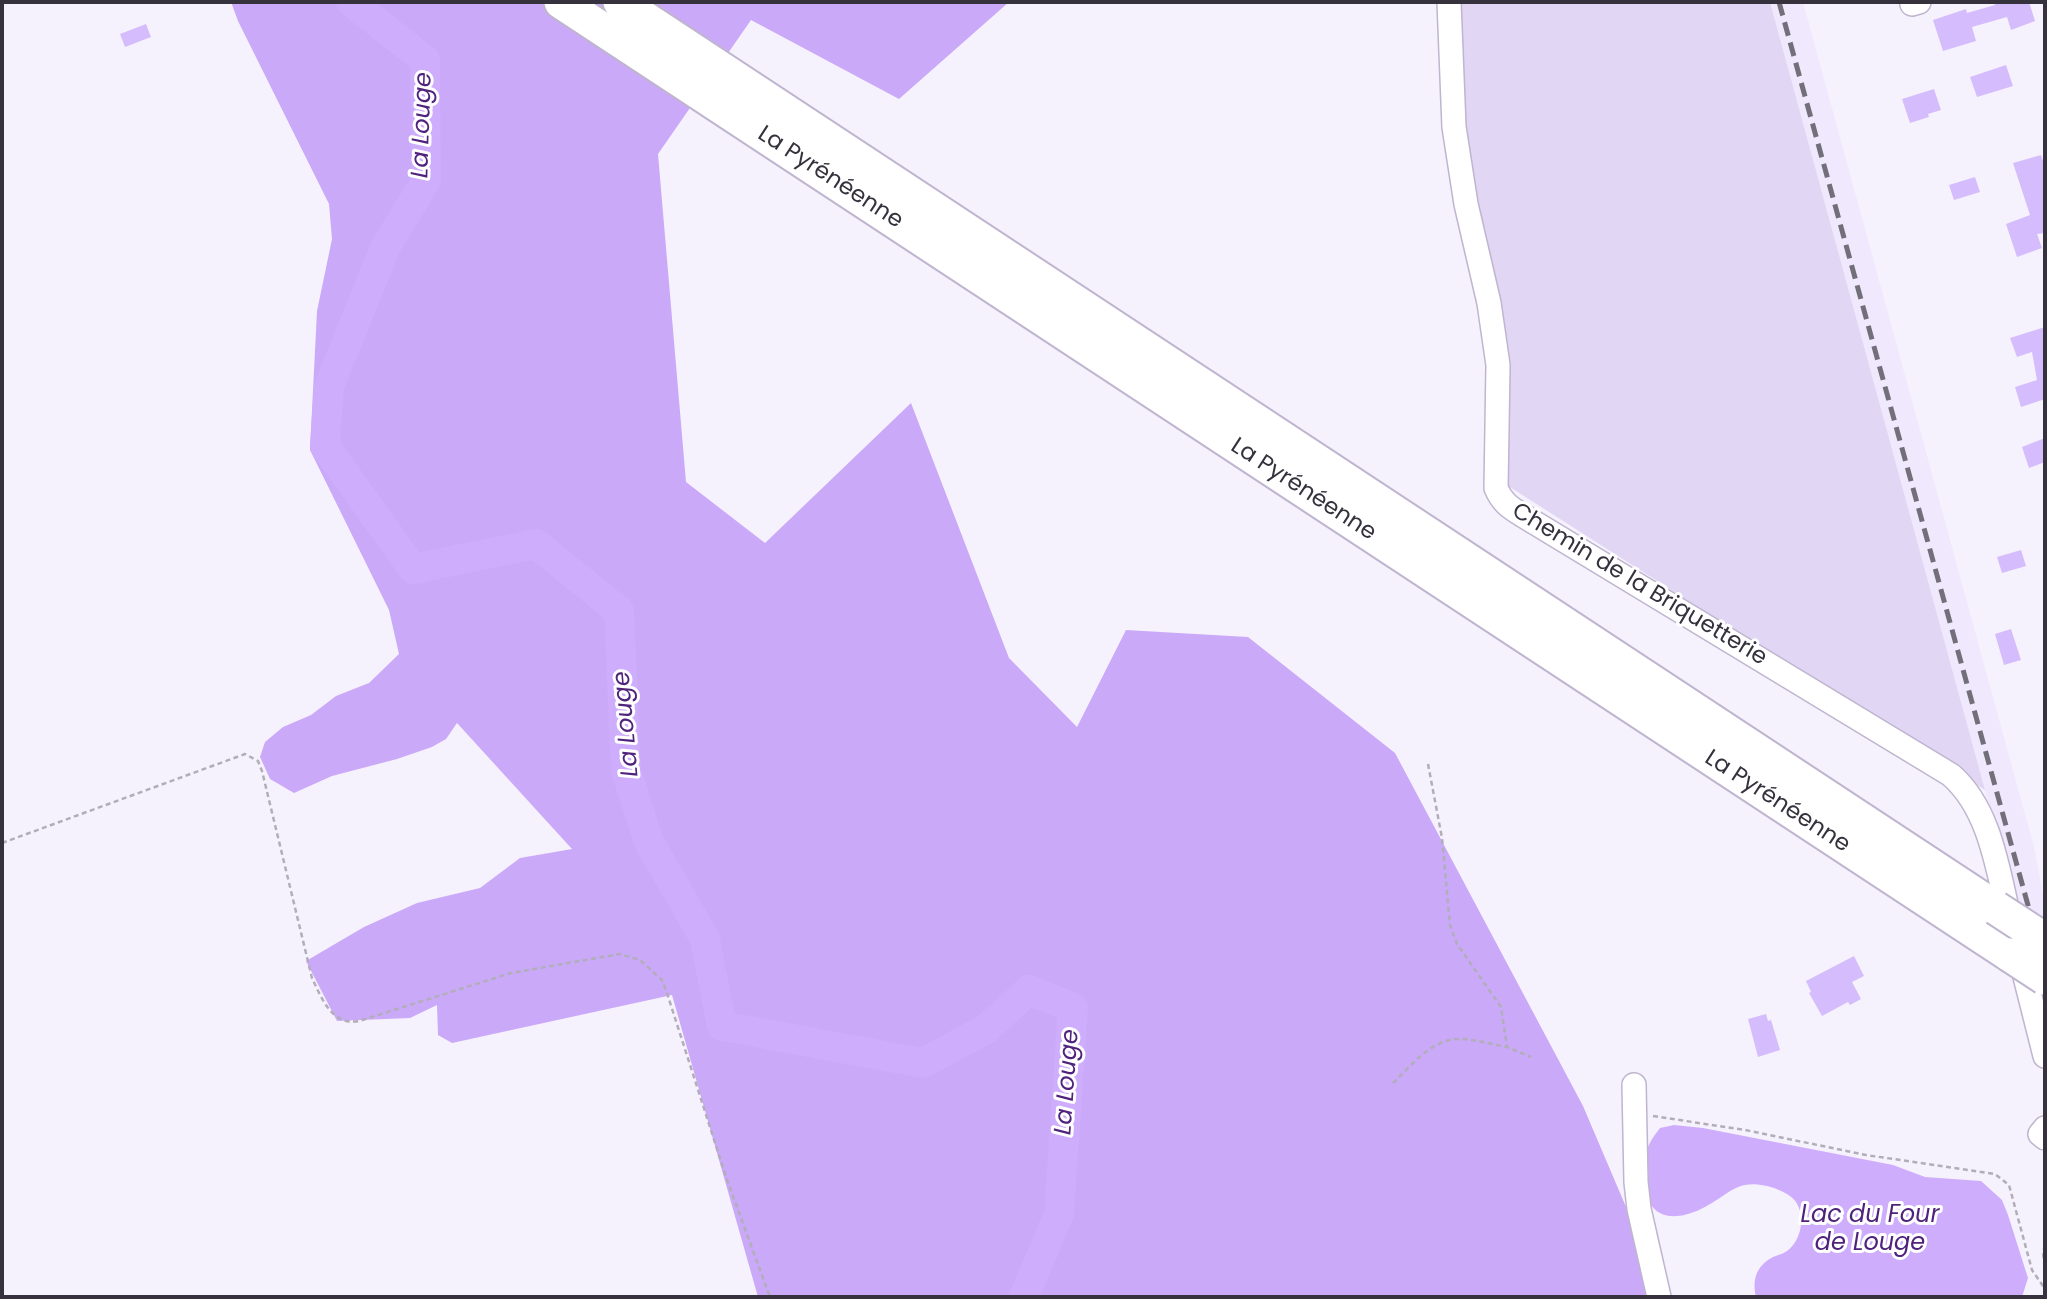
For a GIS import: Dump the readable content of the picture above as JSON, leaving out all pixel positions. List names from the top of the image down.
{
  "streets": {
    "highway": ["La Pyrénéenne"],
    "street": ["Chemin de la Briquetterie"]
  },
  "water": ["La Louge", "Lac du Four de Louge"]
}
